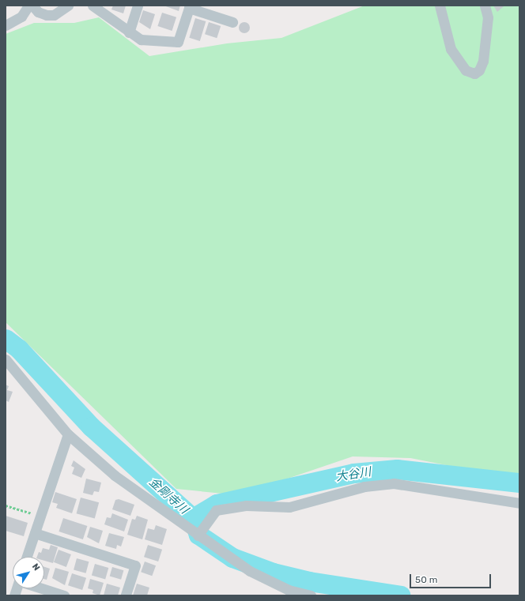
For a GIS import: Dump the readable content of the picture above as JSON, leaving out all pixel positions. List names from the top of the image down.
{
  "water": ["大谷川", "金剛寺川"],
  "scale_bar": "50 m",
  "north": "top right"
}
